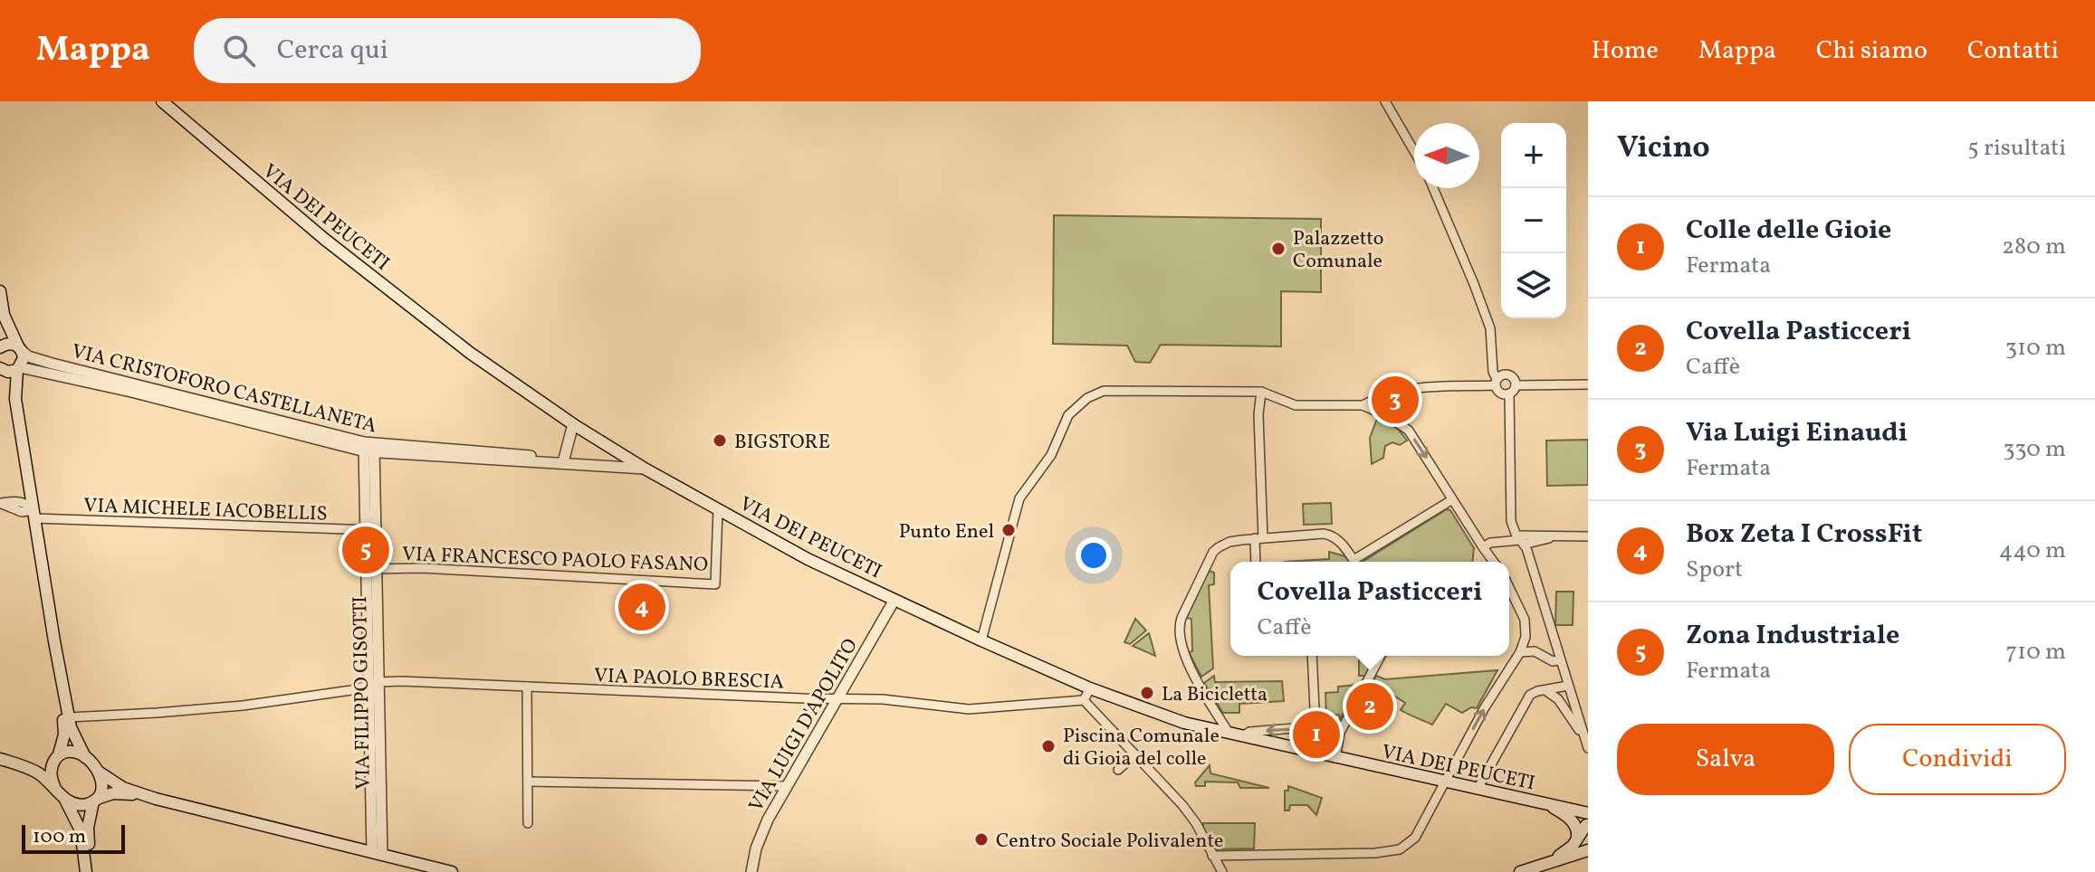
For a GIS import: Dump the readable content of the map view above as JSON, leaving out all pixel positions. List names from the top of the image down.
{
  "streets": {
    "main road": ["VIA DEI PEUCETI"],
    "street": [
      "VIA CRISTOFORO CASTELLANETA",
      "VIA MICHELE IACOBELLIS",
      "VIA FRANCESCO PAOLO FASANO",
      "VIA PAOLO BRESCIA",
      "VIA FILIPPO GISOTTI",
      "VIA LUIGI D'APOLITO"
    ]
  },
  "crossings": [
    ["VIA DEI PEUCETI", "VIA CRISTOFORO CASTELLANETA"],
    ["VIA DEI PEUCETI", "VIA FRANCESCO PAOLO FASANO"],
    ["VIA DEI PEUCETI", "VIA LUIGI D'APOLITO"],
    ["VIA CRISTOFORO CASTELLANETA", "VIA FILIPPO GISOTTI"],
    ["VIA MICHELE IACOBELLIS", "VIA FILIPPO GISOTTI"],
    ["VIA FRANCESCO PAOLO FASANO", "VIA FILIPPO GISOTTI"],
    ["VIA PAOLO BRESCIA", "VIA FILIPPO GISOTTI"],
    ["VIA PAOLO BRESCIA", "VIA LUIGI D'APOLITO"]
  ],
  "places": [
    "Palazzetto Comunale",
    "BIGSTORE",
    "Punto Enel",
    "La Bicicletta",
    "Piscina Comunale di Gioia del colle",
    "Centro Sociale Polivalente"
  ],
  "scale_bar": "100 m",
  "north": "left",
  "page": {
    "header": "Mappa",
    "search": "Cerca qui",
    "nav": [
      "Home",
      "Mappa",
      "Chi siamo",
      "Contatti"
    ],
    "heading": ["Vicino", "5 risultati"],
    "map_buttons": ["+", "−"],
    "list": [
      {
        "mark": "1",
        "name": "Colle delle Gioie",
        "note": "Fermata",
        "value": "280 m"
      },
      {
        "mark": "2",
        "name": "Covella Pasticceri",
        "note": "Caffè",
        "value": "310 m"
      },
      {
        "mark": "3",
        "name": "Via Luigi Einaudi",
        "note": "Fermata",
        "value": "330 m"
      },
      {
        "mark": "4",
        "name": "Box Zeta I CrossFit",
        "note": "Sport",
        "value": "440 m"
      },
      {
        "mark": "5",
        "name": "Zona Industriale",
        "note": "Fermata",
        "value": "710 m"
      }
    ],
    "pins": [
      "3",
      "5",
      "4",
      "2",
      "1"
    ],
    "popup": ["Covella Pasticceri", "Caffè"],
    "buttons": ["Salva", "Condividi"],
    "scale": "100 m"
  }
}
